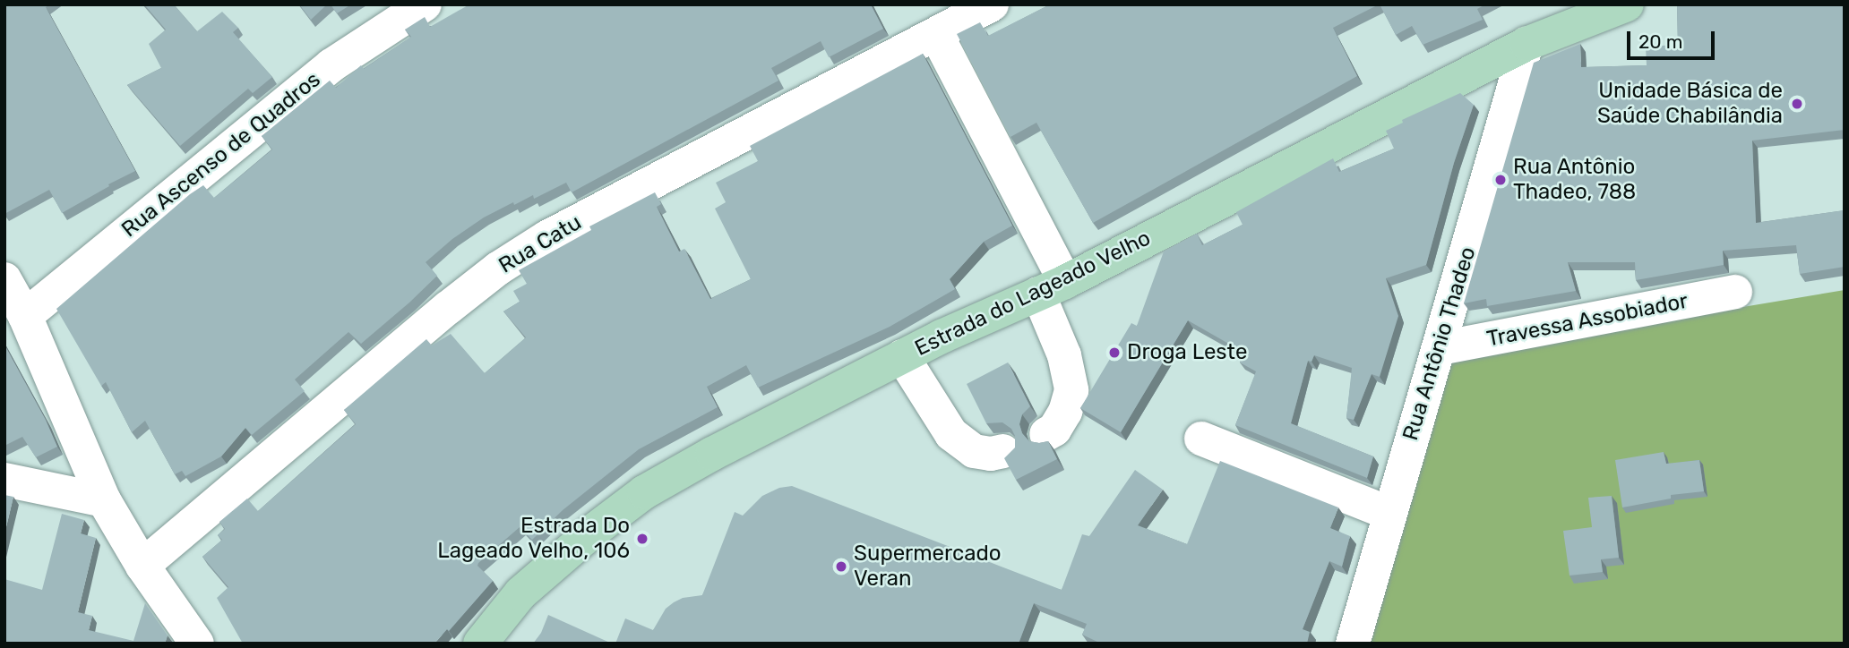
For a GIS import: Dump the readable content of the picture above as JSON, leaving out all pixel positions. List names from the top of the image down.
{
  "streets": {
    "main road": ["Estrada do Lageado Velho"],
    "street": [
      "Rua Ascenso de Quadros",
      "Rua Catu",
      "Travessa Assobiador",
      "Rua Antônio Thadeo"
    ]
  },
  "crossings": [
    ["Estrada do Lageado Velho", "Rua Antônio Thadeo"],
    ["Travessa Assobiador", "Rua Antônio Thadeo"]
  ],
  "places": [
    "Unidade Básica de Saúde Chabilândia",
    "Rua Antônio Thadeo, 788",
    "Droga Leste",
    "Estrada Do Lageado Velho, 106",
    "Supermercado Veran"
  ],
  "scale_bar": "20 m"
}
